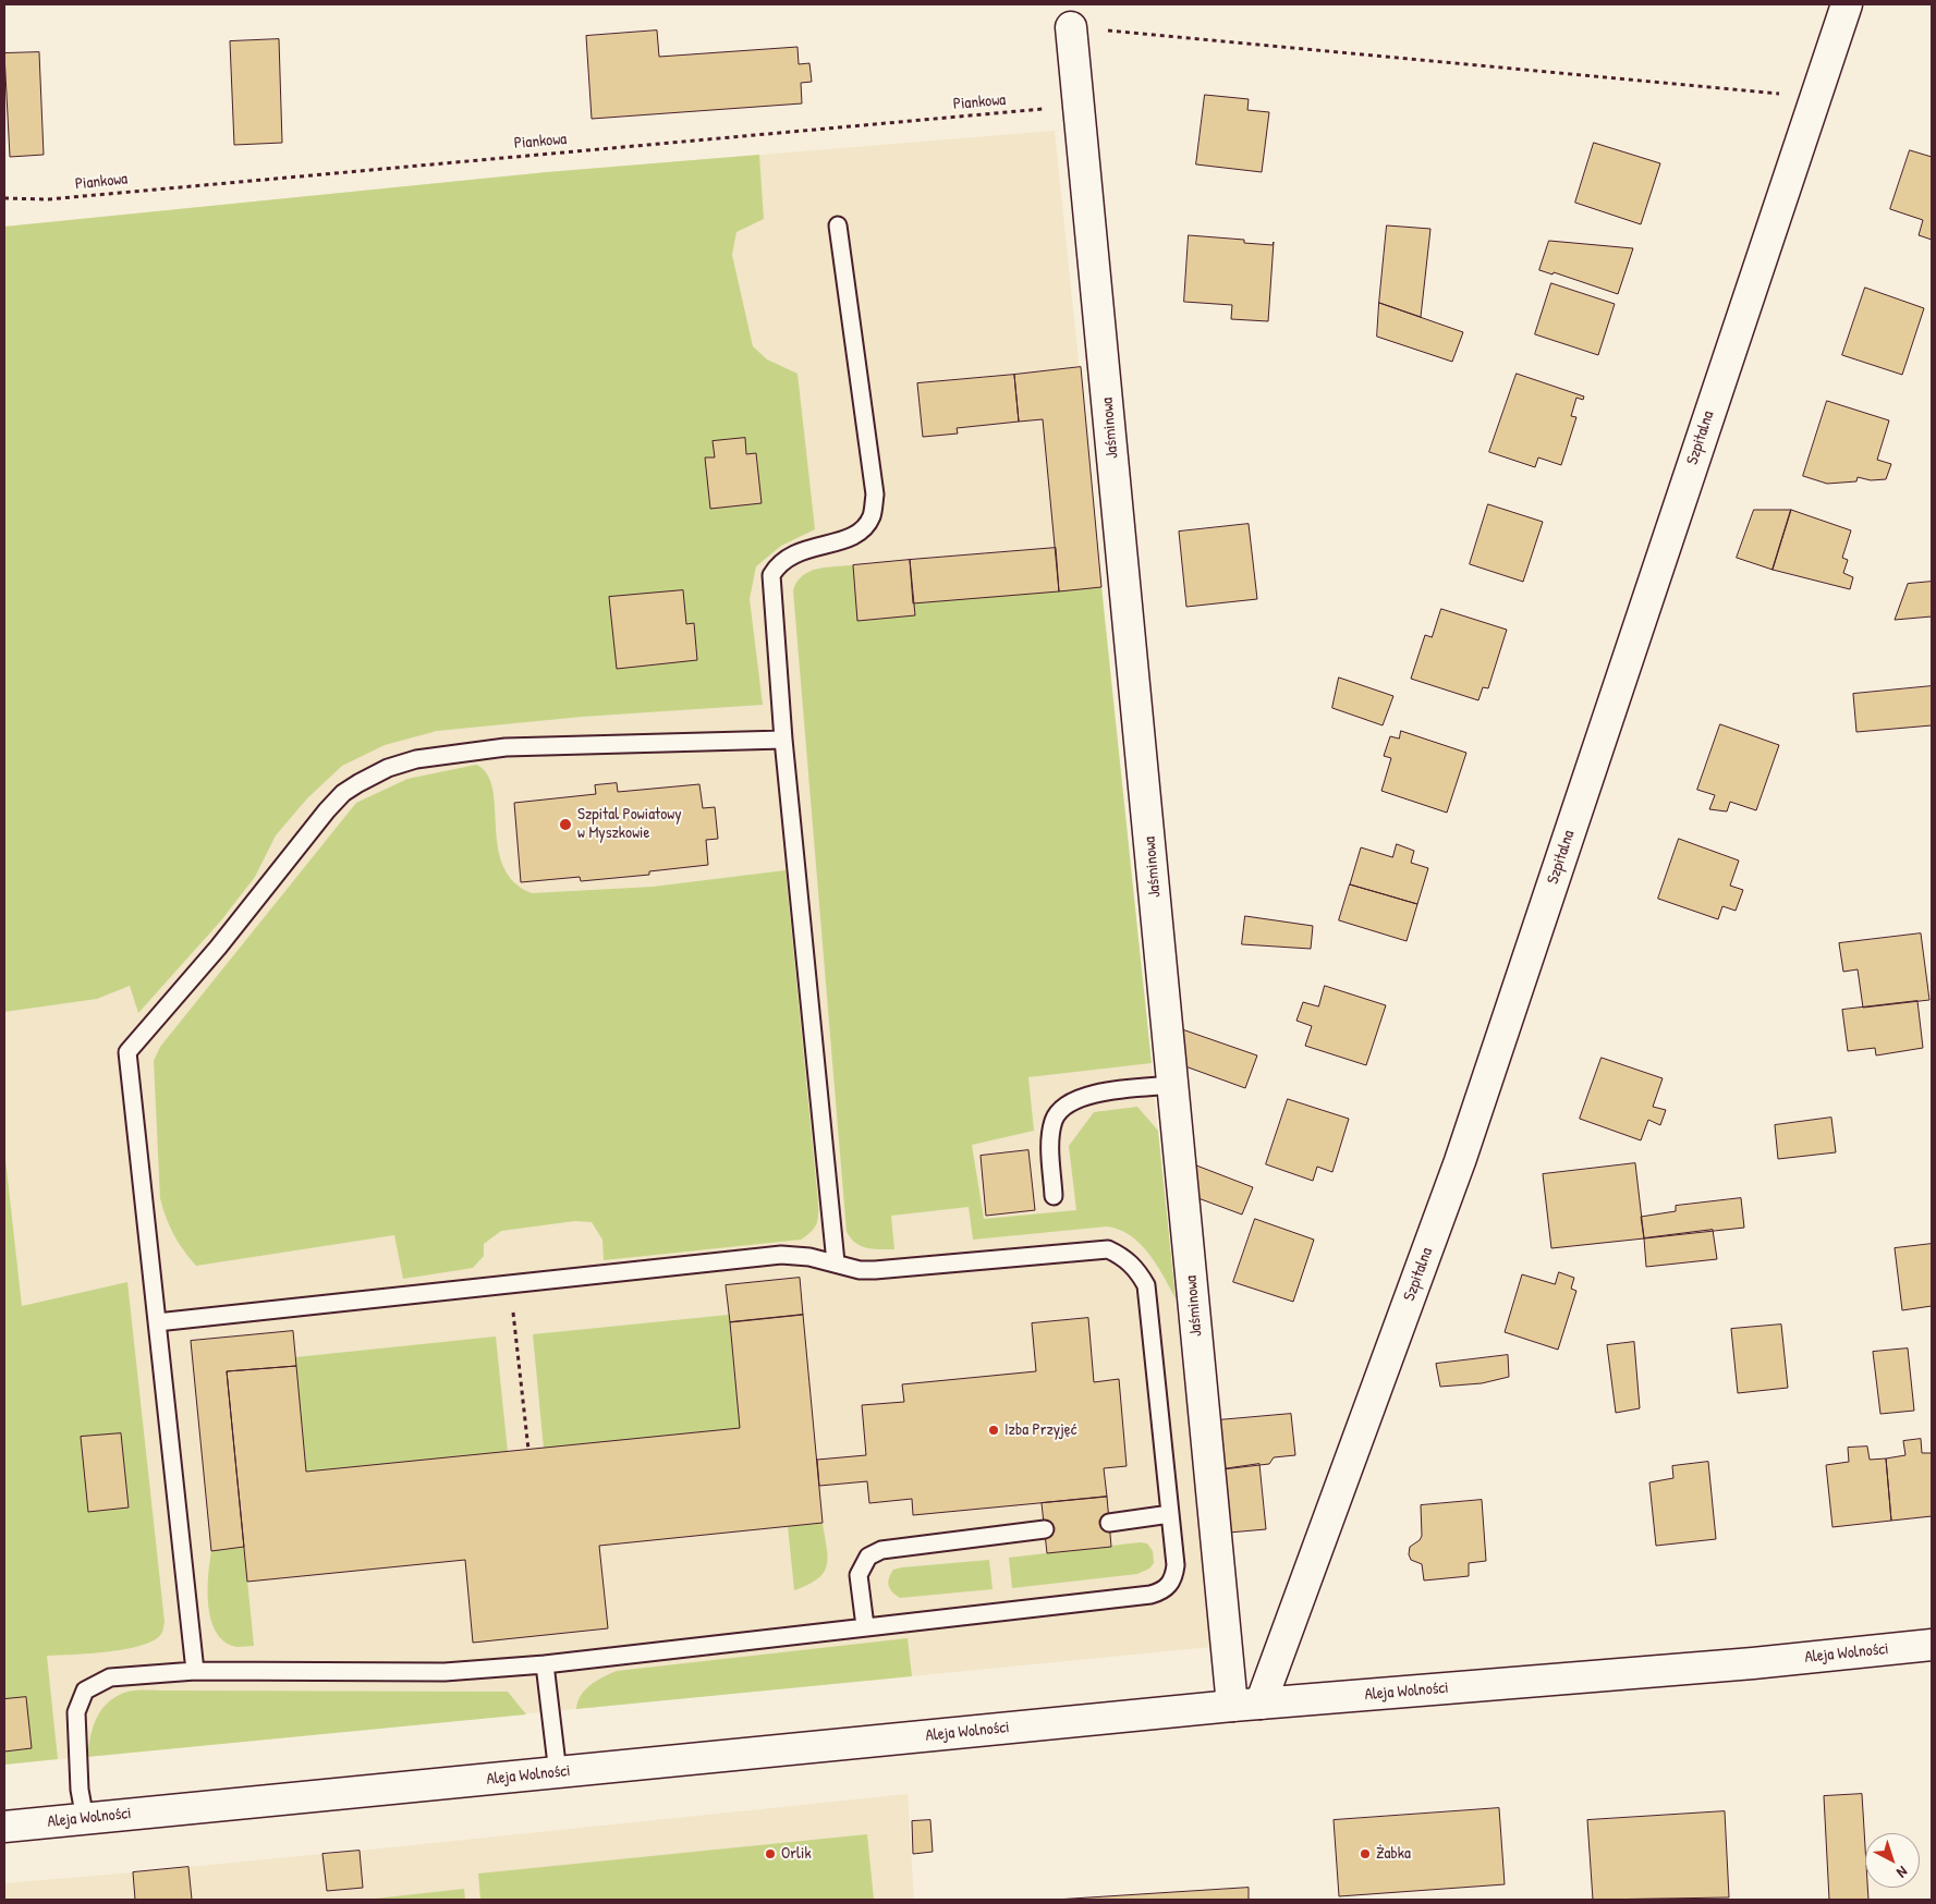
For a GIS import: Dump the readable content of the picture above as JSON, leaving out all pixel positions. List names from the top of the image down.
{
  "streets": {
    "street": ["Jaśminowa", "Szpitalna", "Aleja Wolności"],
    "path": ["Piankowa"]
  },
  "crossings": [
    ["Piankowa", "Jaśminowa"],
    ["Jaśminowa", "Szpitalna"],
    ["Jaśminowa", "Aleja Wolności"],
    ["Szpitalna", "Aleja Wolności"]
  ],
  "places": [
    "Szpital Powiatowy w Myszkowie",
    "Izba Przyjęć",
    "Orlik",
    "Żabka"
  ],
  "north": "bottom right"
}
